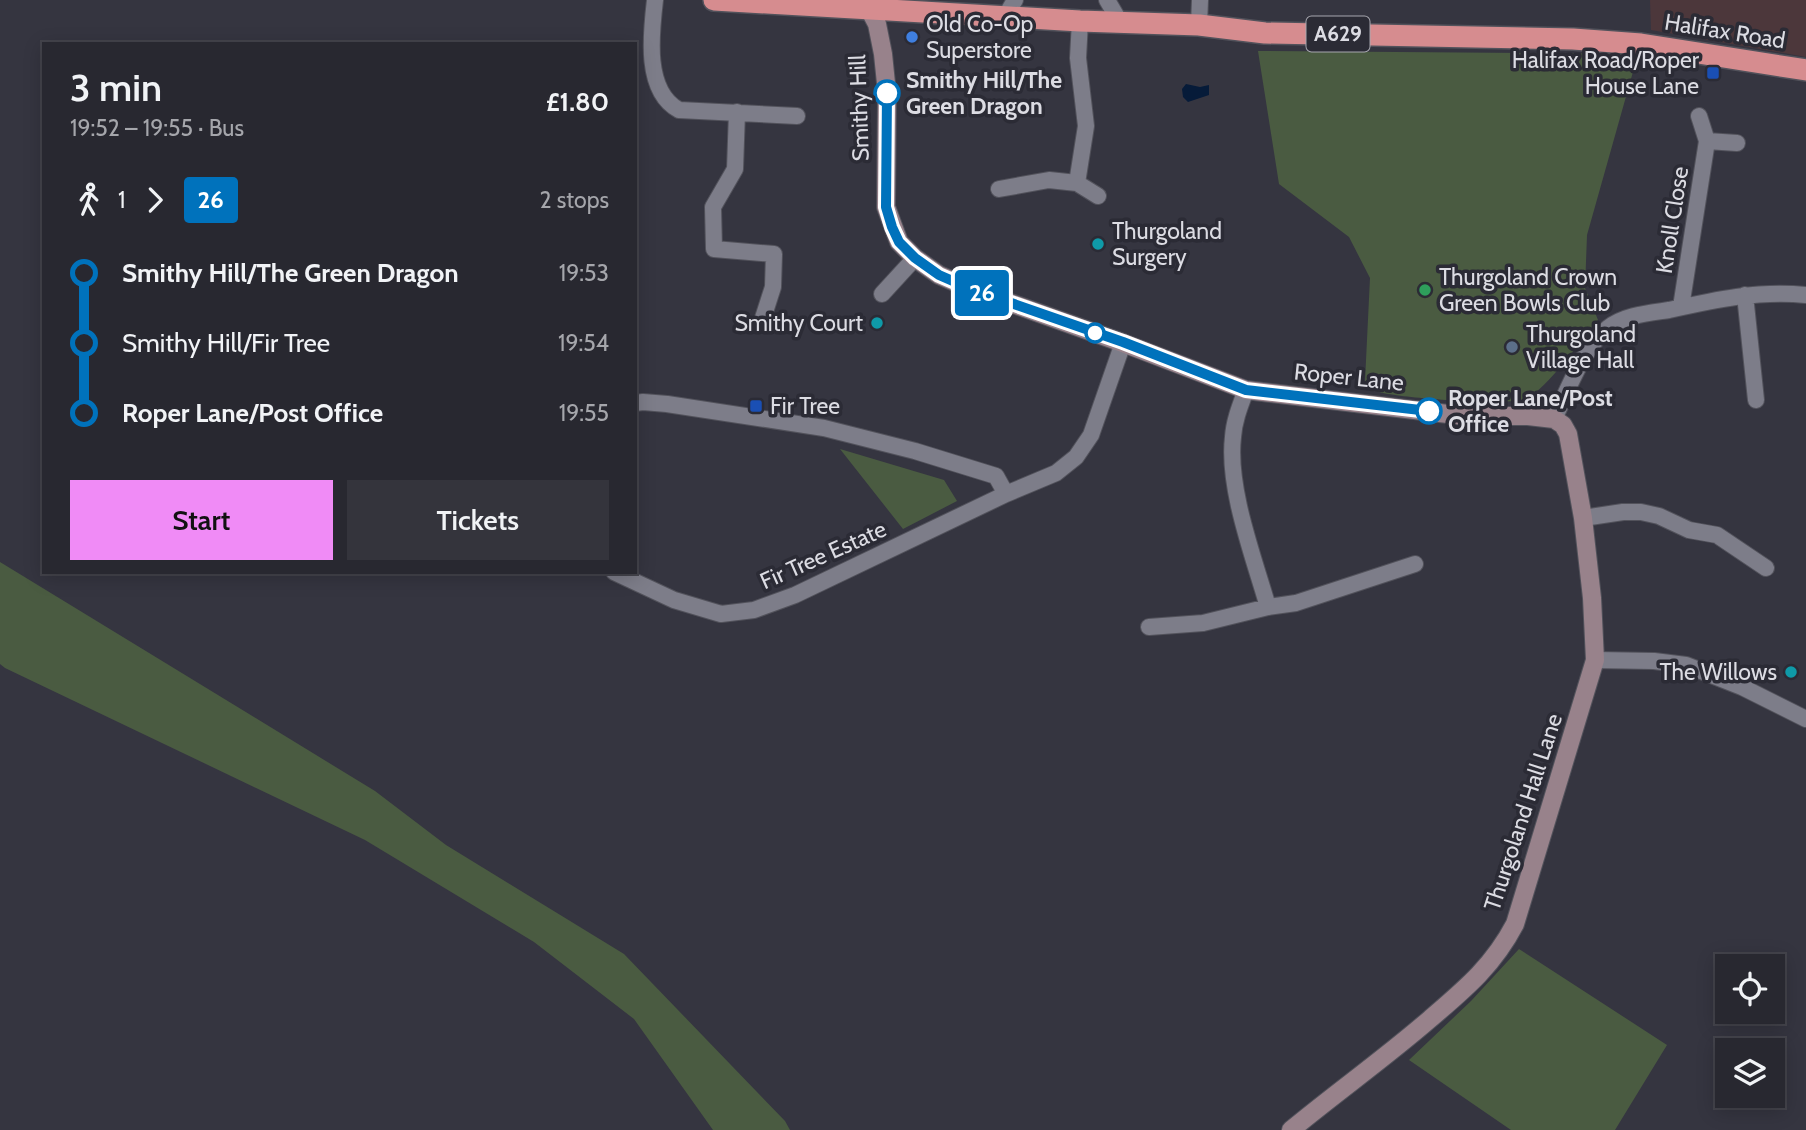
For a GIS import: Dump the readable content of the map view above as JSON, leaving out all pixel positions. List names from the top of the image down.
{
  "streets": {
    "highway": ["Halifax Road", "A629"],
    "street": [
      "Smithy Hill",
      "Knoll Close",
      "Roper Lane",
      "Fir Tree Estate",
      "Thurgoland Hall Lane"
    ]
  },
  "crossings": [
    ["Halifax Road", "Smithy Hill"],
    ["Smithy Hill", "Roper Lane"],
    ["Roper Lane", "Fir Tree Estate"],
    ["Roper Lane", "Thurgoland Hall Lane"]
  ],
  "places": {
    "other": [
      "Old Co-Op Superstore",
      "Smithy Hill/The Green Dragon",
      "Thurgoland Surgery",
      "Thurgoland Crown Green Bowls Club",
      "Smithy Court",
      "Thurgoland Village Hall",
      "Roper Lane/Post Office",
      "The Willows"
    ],
    "transit": ["Halifax Road/Roper House Lane", "Fir Tree"]
  },
  "lines": ["bus line 26"],
  "page": {
    "on_map": "26",
    "heading": ["3 min", "19:52 – 19:55 · Bus", "£1.80"],
    "legs": ["1", "26", "2 stops"],
    "list": [
      {
        "name": "Smithy Hill/The Green Dragon",
        "value": "19:53"
      },
      {
        "name": "Smithy Hill/Fir Tree",
        "value": "19:54"
      },
      {
        "name": "Roper Lane/Post Office",
        "value": "19:55"
      }
    ],
    "buttons": ["Start", "Tickets"]
  }
}
